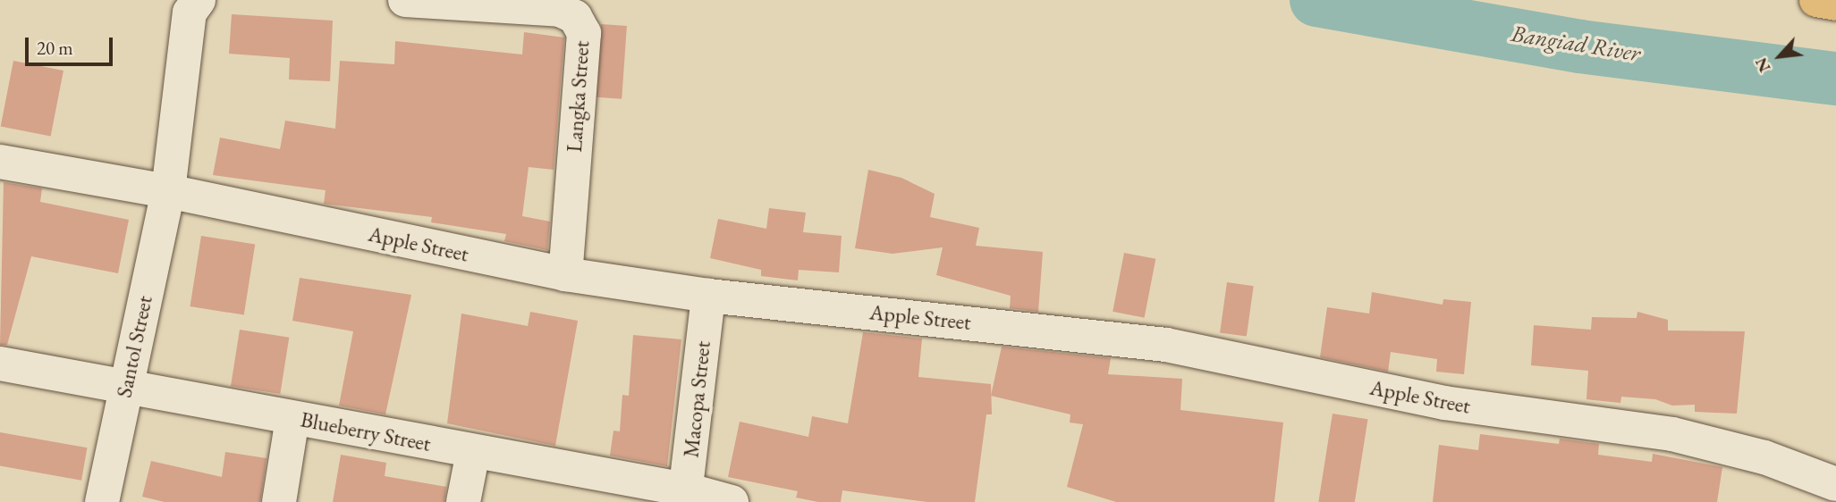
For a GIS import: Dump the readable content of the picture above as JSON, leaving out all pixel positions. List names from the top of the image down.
{
  "streets": {
    "street": [
      "Langka Street",
      "Apple Street",
      "Santol Street",
      "Macopa Street",
      "Blueberry Street"
    ]
  },
  "crossings": [
    ["Langka Street", "Apple Street"],
    ["Apple Street", "Santol Street"],
    ["Apple Street", "Macopa Street"],
    ["Santol Street", "Blueberry Street"],
    ["Macopa Street", "Blueberry Street"]
  ],
  "water": ["Bangiad River"],
  "scale_bar": "20 m",
  "north": "bottom left"
}
